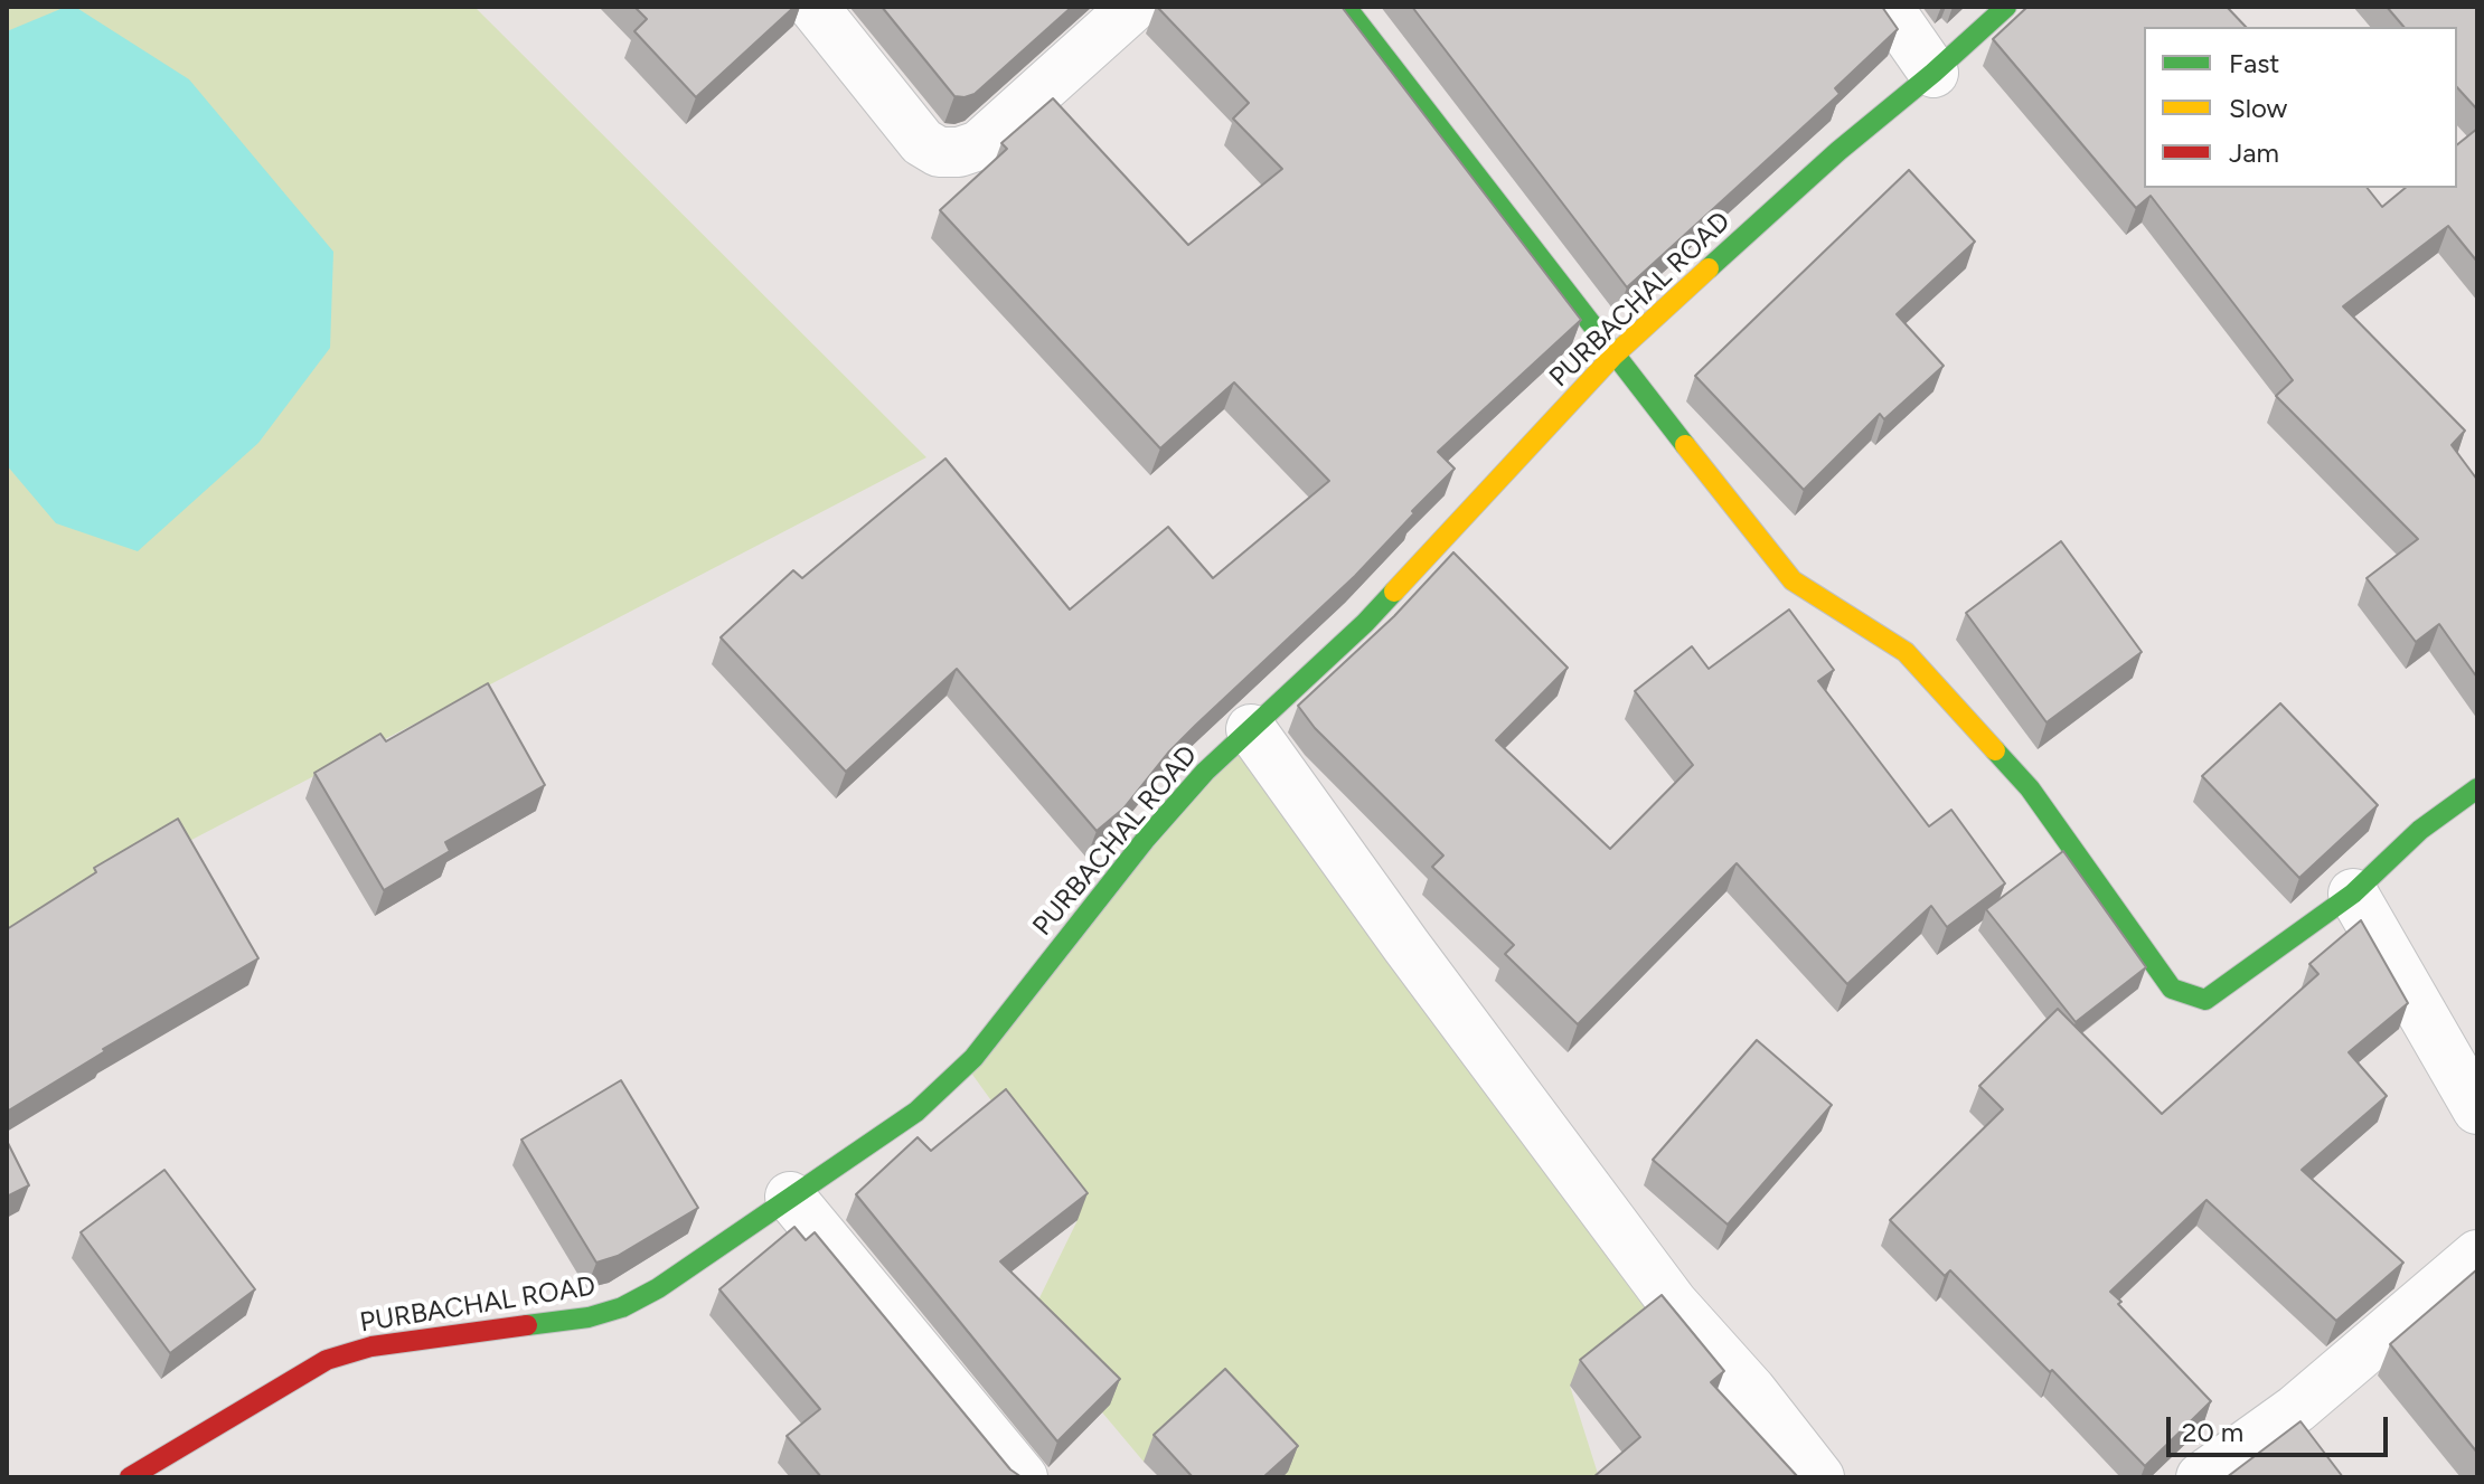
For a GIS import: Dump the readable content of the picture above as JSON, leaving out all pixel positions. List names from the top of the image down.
{
  "streets": {
    "street": ["PURBACHAL ROAD"]
  },
  "legend": ["Fast", "Slow", "Jam"],
  "scale_bar": "20 m"
}
